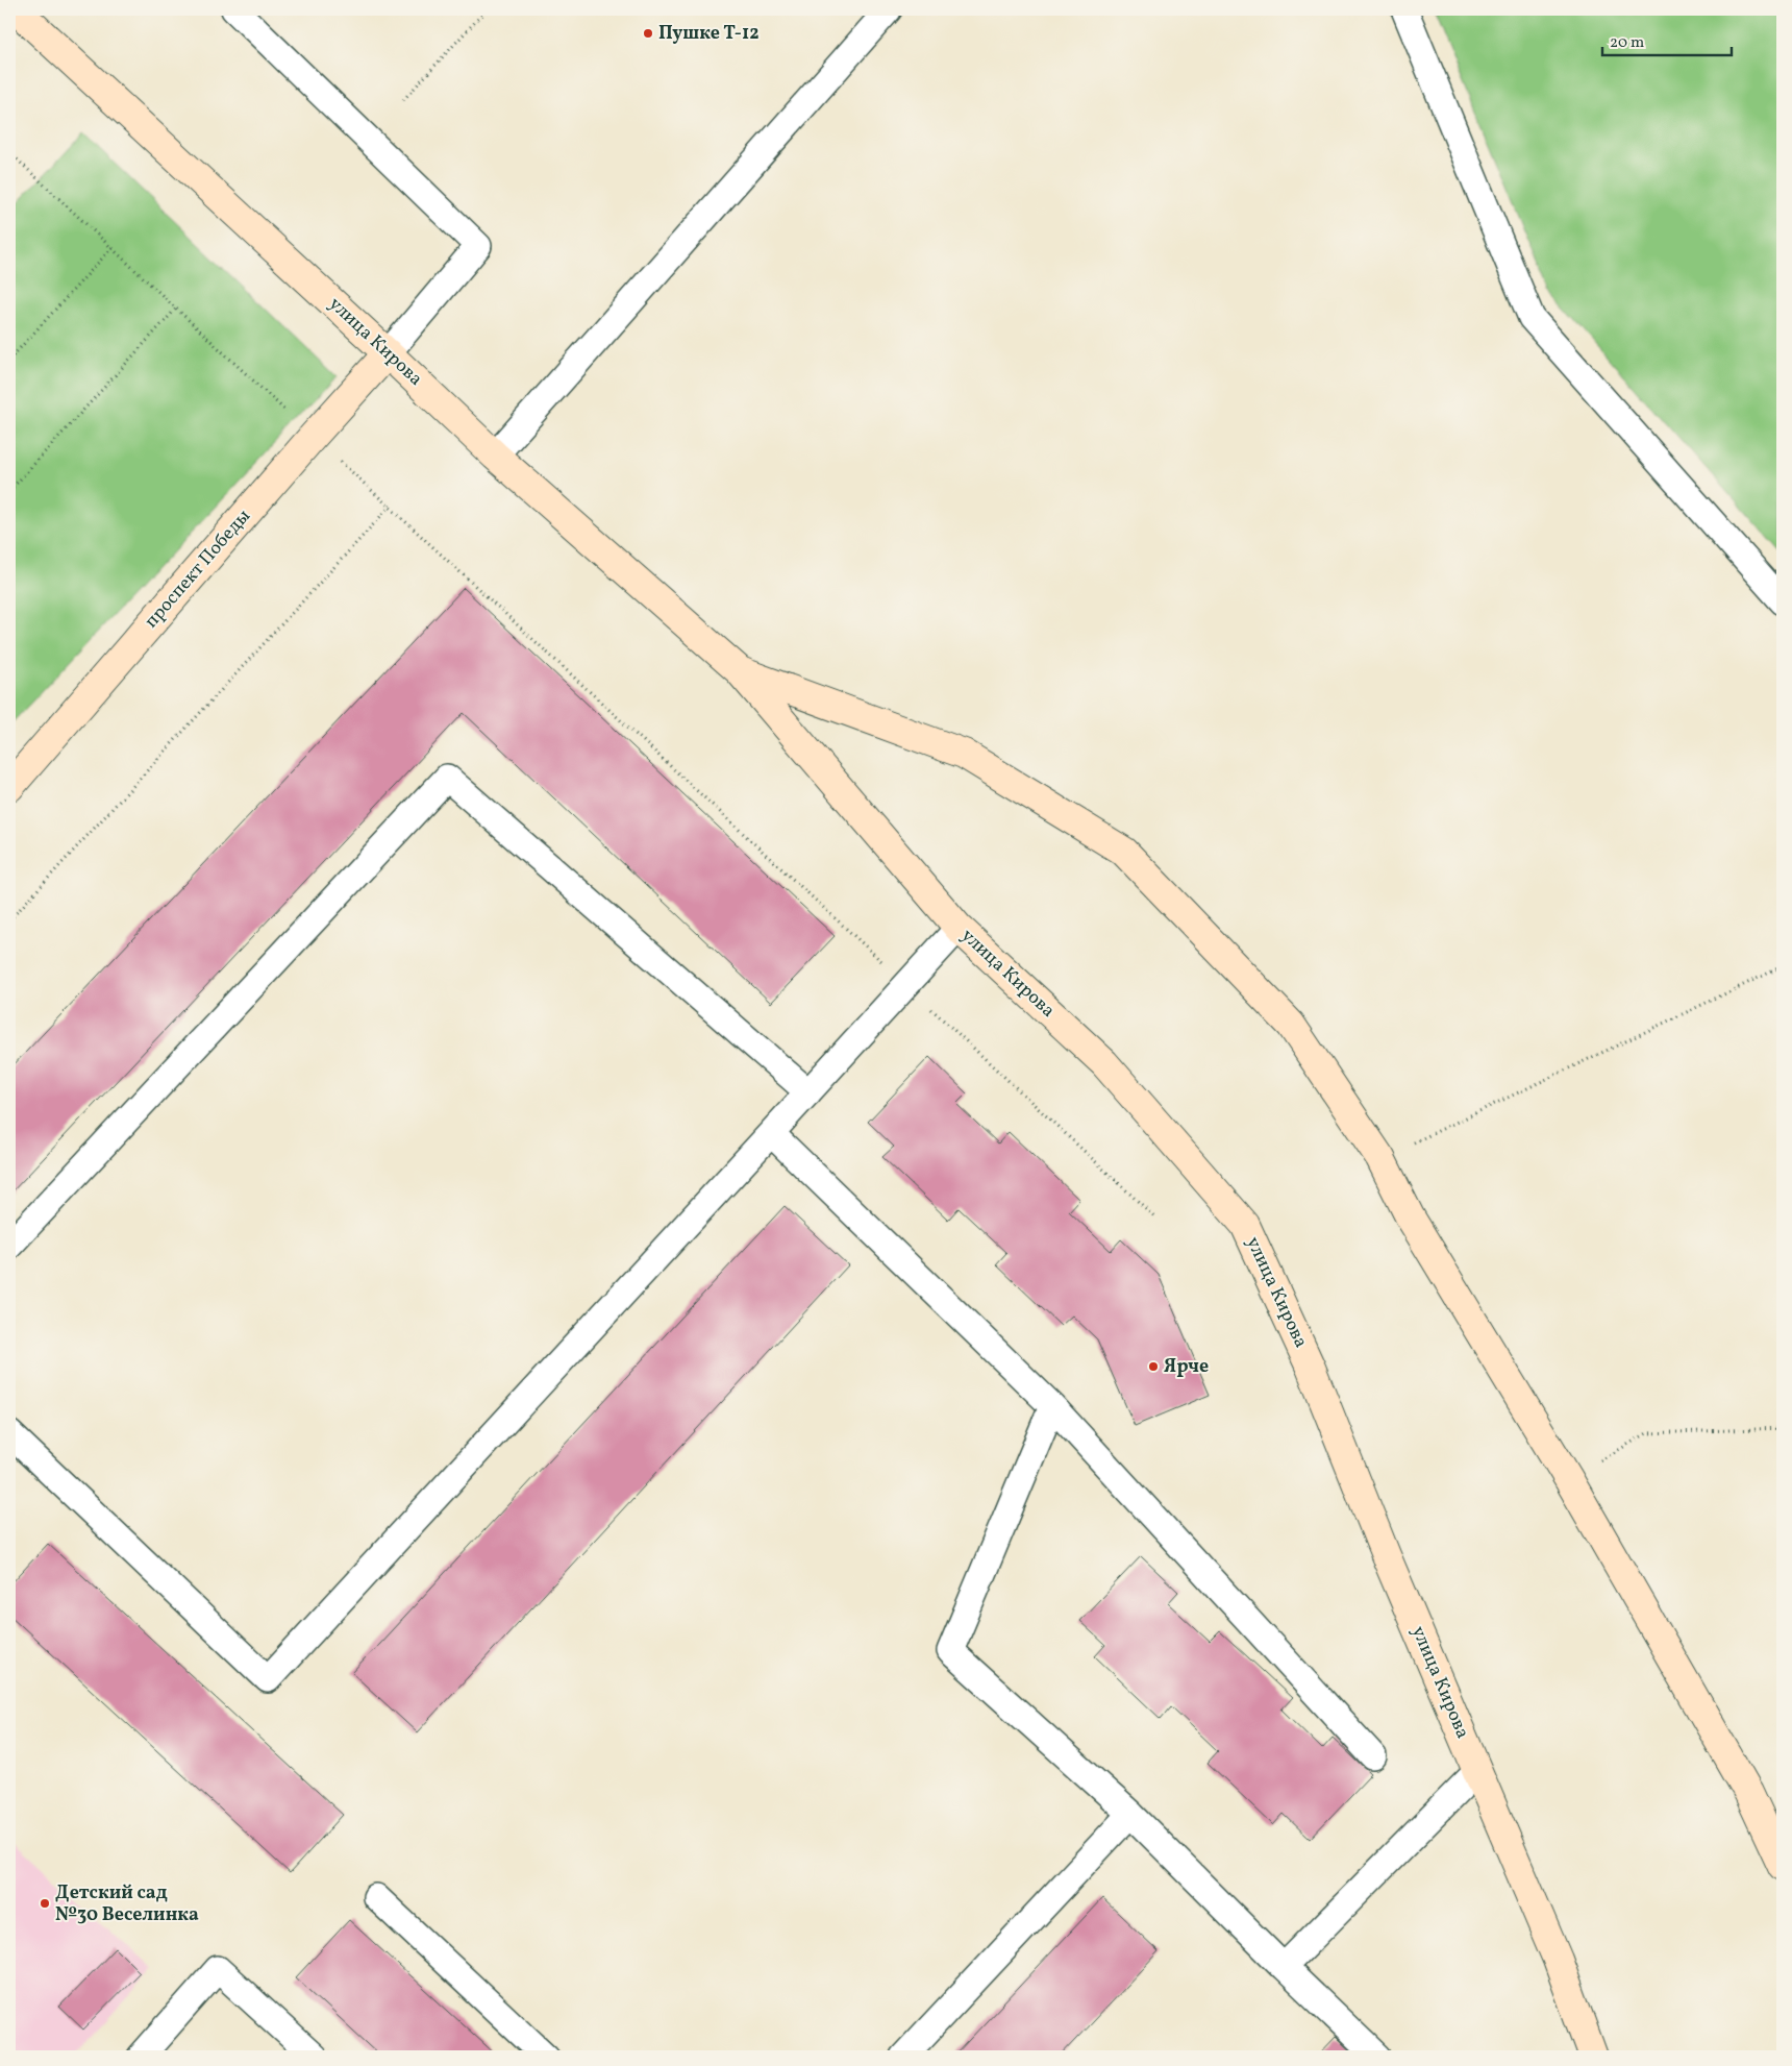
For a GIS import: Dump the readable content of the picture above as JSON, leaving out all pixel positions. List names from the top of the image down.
{
  "streets": {
    "main road": ["улица Кирова", "проспект Победы"]
  },
  "crossings": [
    ["улица Кирова", "проспект Победы"]
  ],
  "places": ["Пушке Т-12", "Ярче", "Детский сад №30 Веселинка"],
  "scale_bar": "20 m"
}
